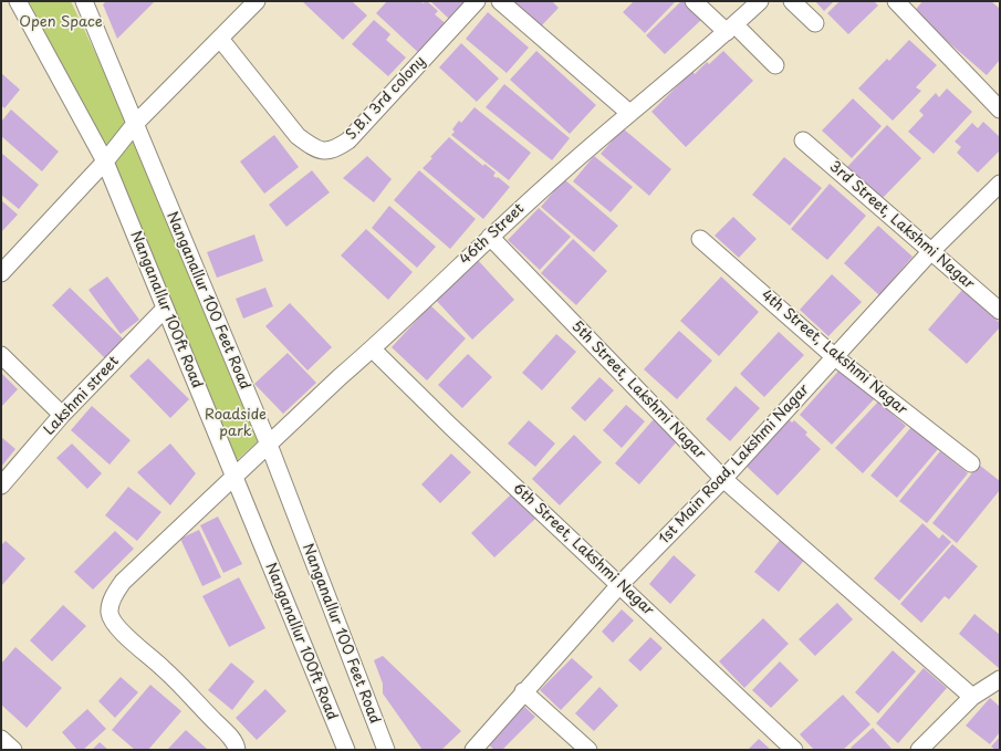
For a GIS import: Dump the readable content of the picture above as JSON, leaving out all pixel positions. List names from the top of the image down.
{
  "streets": {
    "street": [
      "S.B.I 3rd colony",
      "3rd Street, Lakshmi Nagar",
      "46th Street",
      "Nanganallur 100 Feet Road",
      "Nanganallur 100ft Road",
      "4th Street, Lakshmi Nagar",
      "5th Street, Lakshmi Nagar",
      "Lakshmi street",
      "1st Main Road, Lakshmi Nagar",
      "6th Street, Lakshmi Nagar"
    ]
  },
  "crossings": [
    ["3rd Street, Lakshmi Nagar", "1st Main Road, Lakshmi Nagar"],
    ["46th Street", "Nanganallur 100 Feet Road"],
    ["46th Street", "Nanganallur 100ft Road"],
    ["46th Street", "5th Street, Lakshmi Nagar"],
    ["46th Street", "6th Street, Lakshmi Nagar"],
    ["Nanganallur 100ft Road", "Lakshmi street"],
    ["4th Street, Lakshmi Nagar", "1st Main Road, Lakshmi Nagar"],
    ["5th Street, Lakshmi Nagar", "1st Main Road, Lakshmi Nagar"],
    ["1st Main Road, Lakshmi Nagar", "6th Street, Lakshmi Nagar"]
  ],
  "parks": ["Open Space", "Roadside park"]
}
